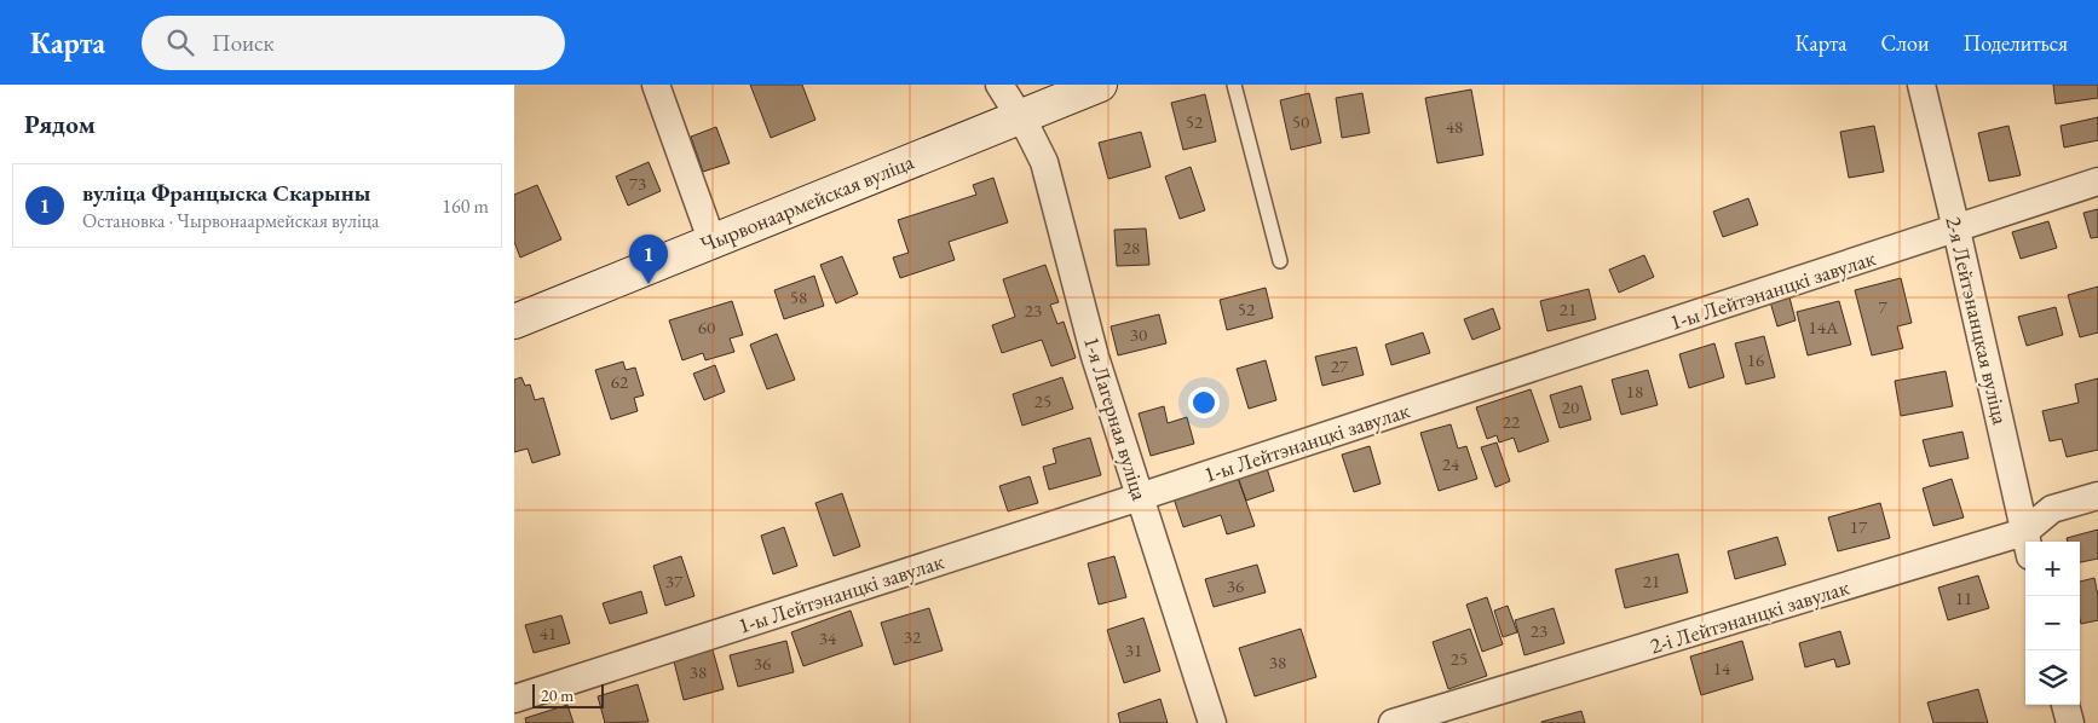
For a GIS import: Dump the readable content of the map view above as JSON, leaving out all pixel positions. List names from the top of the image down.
{
  "streets": {
    "main road": ["Чырвонаармейская вуліца"],
    "street": [
      "1-ы Лейтэнанцкі завулак",
      "2-я Лейтэнанцкая вуліца",
      "1-я Лагерная вуліца",
      "2-і Лейтэнанцкі завулак"
    ]
  },
  "crossings": [
    ["Чырвонаармейская вуліца", "1-я Лагерная вуліца"],
    ["1-ы Лейтэнанцкі завулак", "2-я Лейтэнанцкая вуліца"],
    ["1-ы Лейтэнанцкі завулак", "1-я Лагерная вуліца"]
  ],
  "house_numbers": [
    "52",
    "50",
    "48",
    "73",
    "28",
    "58",
    "7",
    "52",
    "21",
    "23",
    "60",
    "14А",
    "30",
    "16",
    "27",
    "62",
    "18",
    "25",
    "20",
    "22",
    "24",
    "17",
    "37",
    "21",
    "36",
    "11",
    "23",
    "41",
    "32",
    "34",
    "31",
    "25",
    "38",
    "36",
    "14",
    "38"
  ],
  "scale_bar": "20 m",
  "page": {
    "header": "Карта",
    "search": "Поиск",
    "nav": ["Карта", "Слои", "Поделиться"],
    "heading": "Рядом",
    "list": [
      {
        "mark": "1",
        "name": "вуліца Францыска Скарыны",
        "note": "Остановка · Чырвонаармейская вуліца",
        "value": "160 m"
      }
    ],
    "pins": "1",
    "map_buttons": ["+", "−"],
    "scale": "20 m"
  }
}
